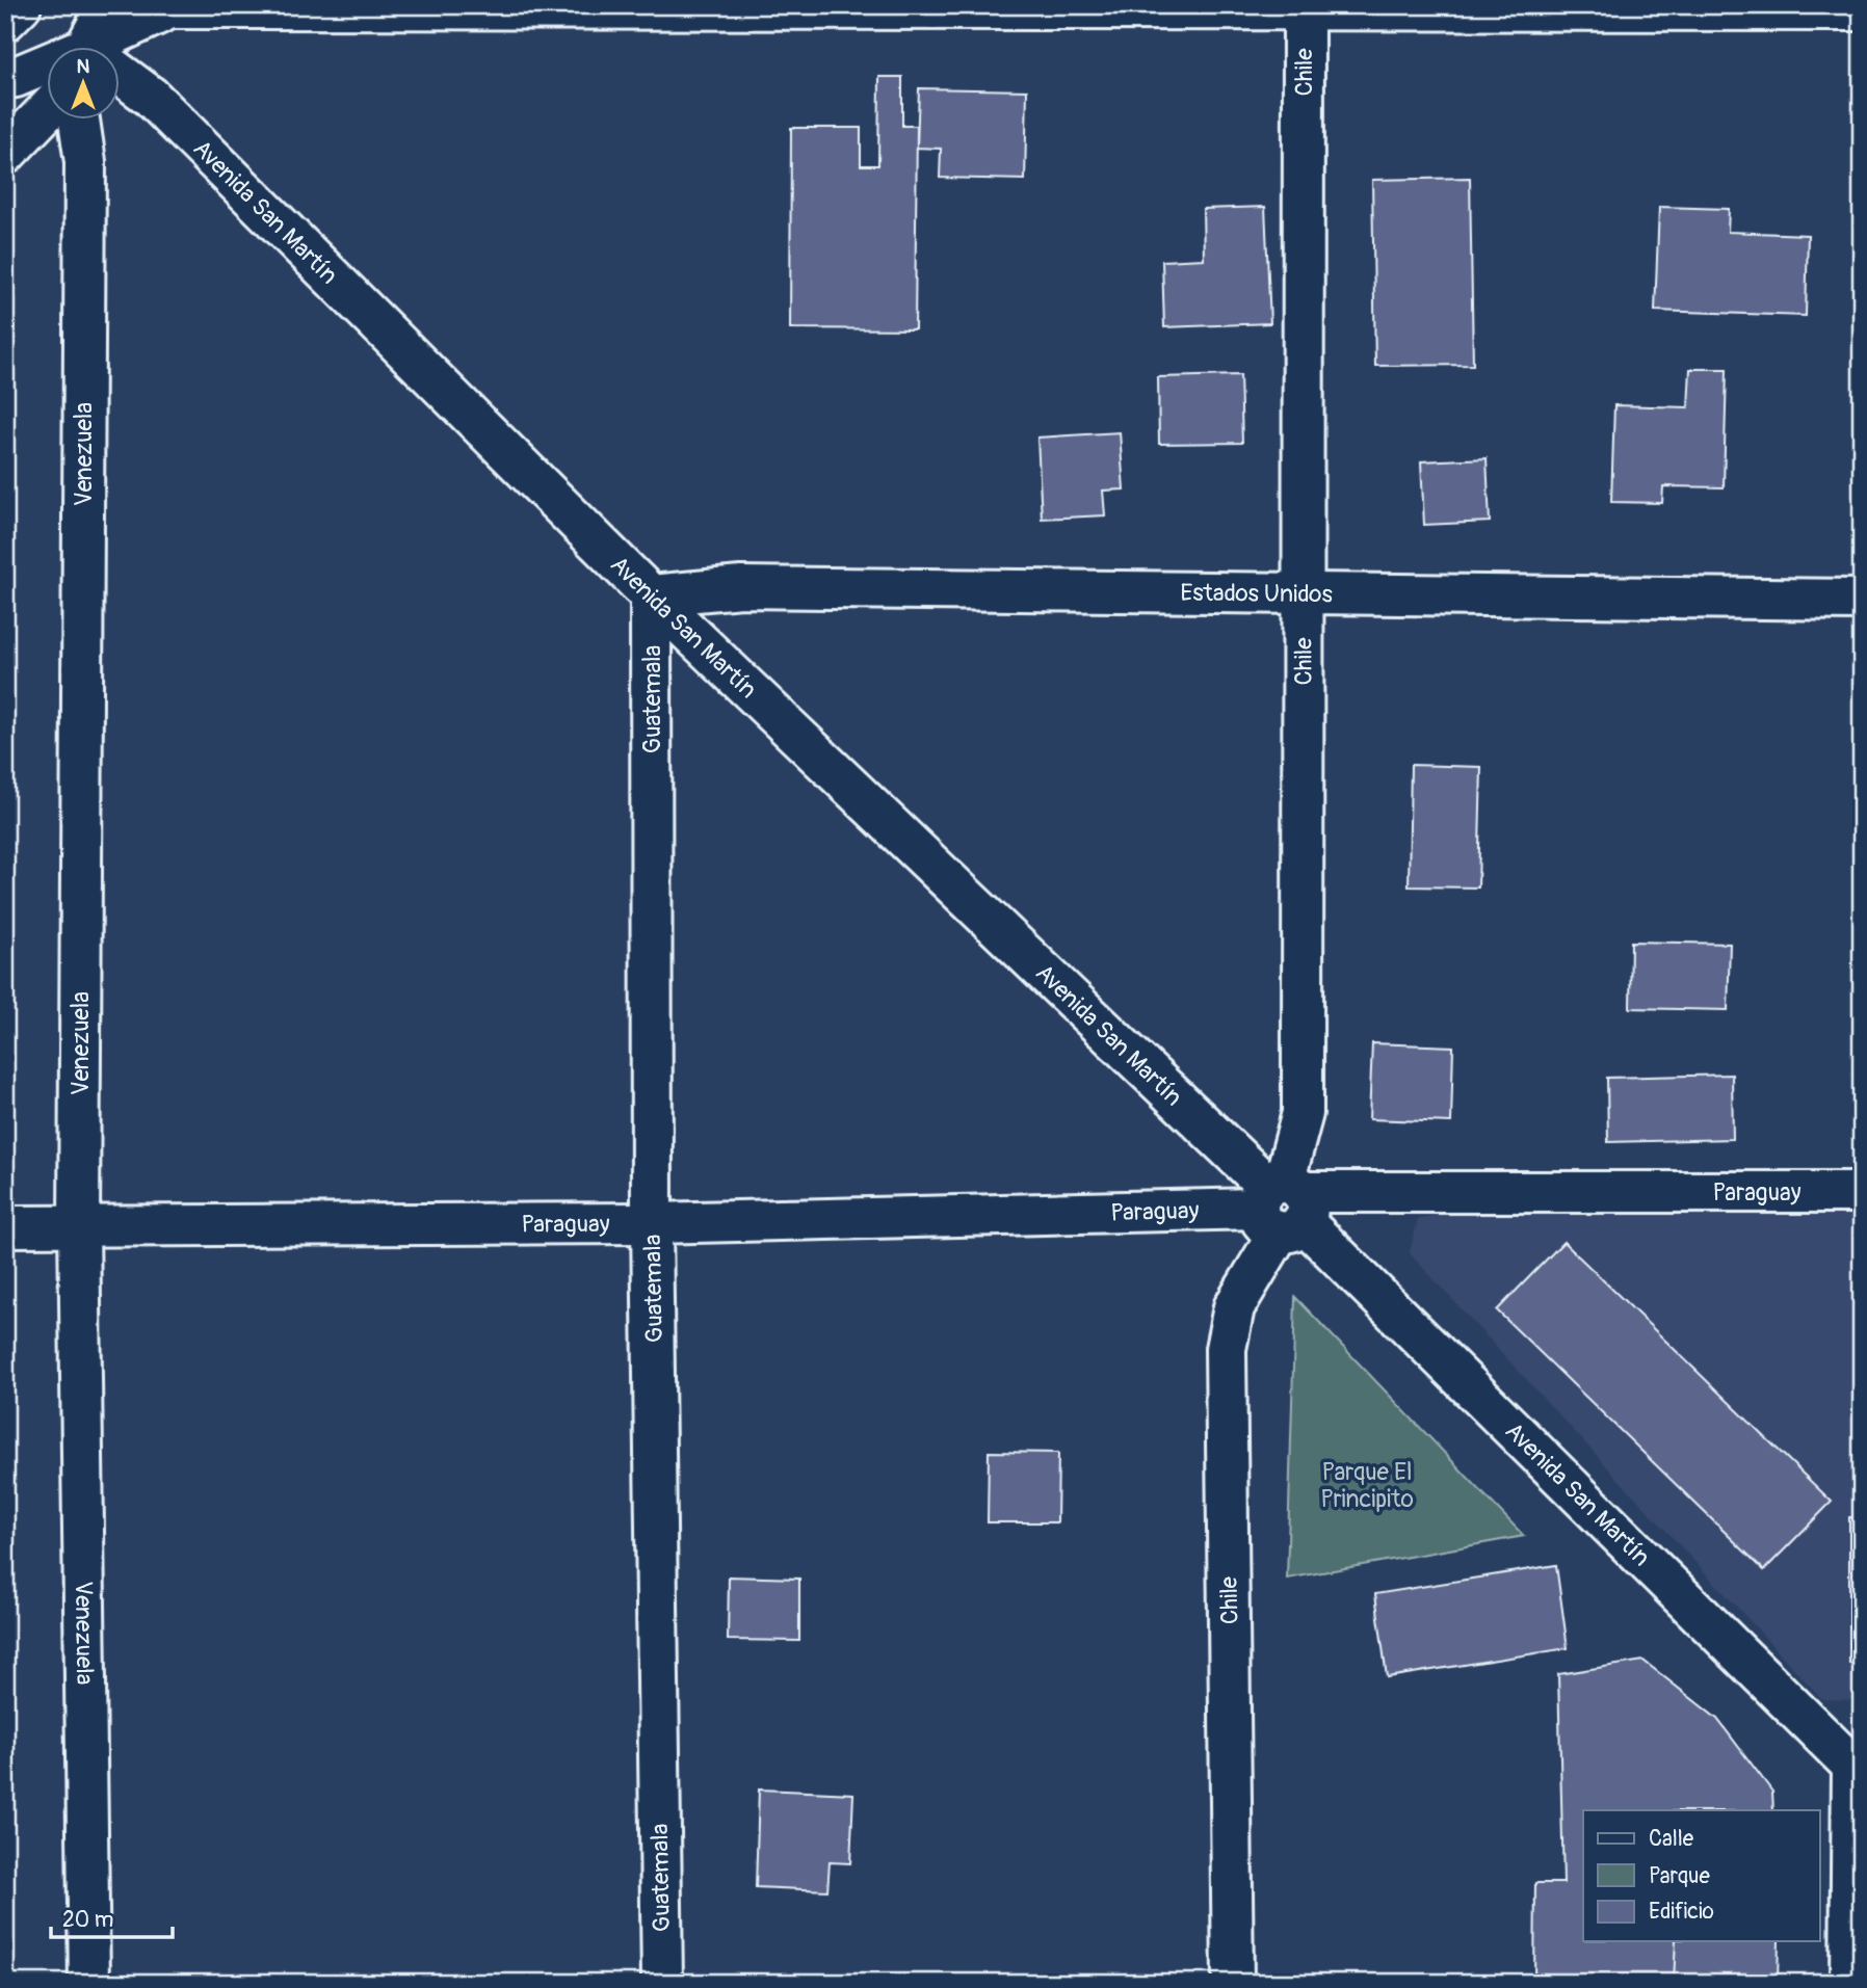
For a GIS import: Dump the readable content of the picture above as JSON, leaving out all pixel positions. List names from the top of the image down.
{
  "streets": {
    "main road": [
      "Chile",
      "Avenida San Martín",
      "Venezuela",
      "Estados Unidos",
      "Guatemala",
      "Paraguay"
    ]
  },
  "crossings": [
    ["Chile", "Avenida San Martín"],
    ["Chile", "Estados Unidos"],
    ["Chile", "Paraguay"],
    ["Avenida San Martín", "Estados Unidos"],
    ["Avenida San Martín", "Guatemala"],
    ["Avenida San Martín", "Paraguay"],
    ["Venezuela", "Paraguay"],
    ["Estados Unidos", "Guatemala"],
    ["Guatemala", "Paraguay"]
  ],
  "parks": ["Parque El Principito"],
  "legend": ["Calle", "Parque", "Edificio"],
  "scale_bar": "20 m",
  "north": "top"
}
